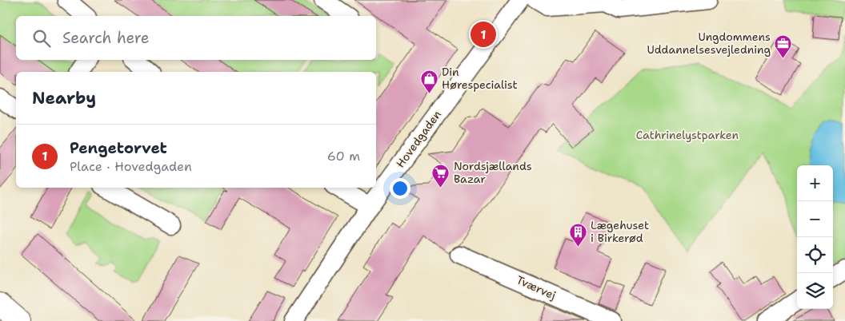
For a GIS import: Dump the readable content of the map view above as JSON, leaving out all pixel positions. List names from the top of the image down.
{
  "streets": {
    "street": ["Hovedgaden", "Tværvej"]
  },
  "parks": ["Cathrinelystparken"],
  "places": {
    "office": ["Ungdommens Uddannelsesvejledning"],
    "shop": ["Din Hørespecialist"],
    "supermarket": ["Nordsjællands Bazar"],
    "building": ["Lægehuset i Birkerød"]
  },
  "page": {
    "search": "Search here",
    "pins": "1",
    "heading": "Nearby",
    "list": [
      {
        "mark": "1",
        "name": "Pengetorvet",
        "note": "Place · Hovedgaden",
        "value": "60 m"
      }
    ],
    "map_buttons": ["+", "−"]
  }
}
